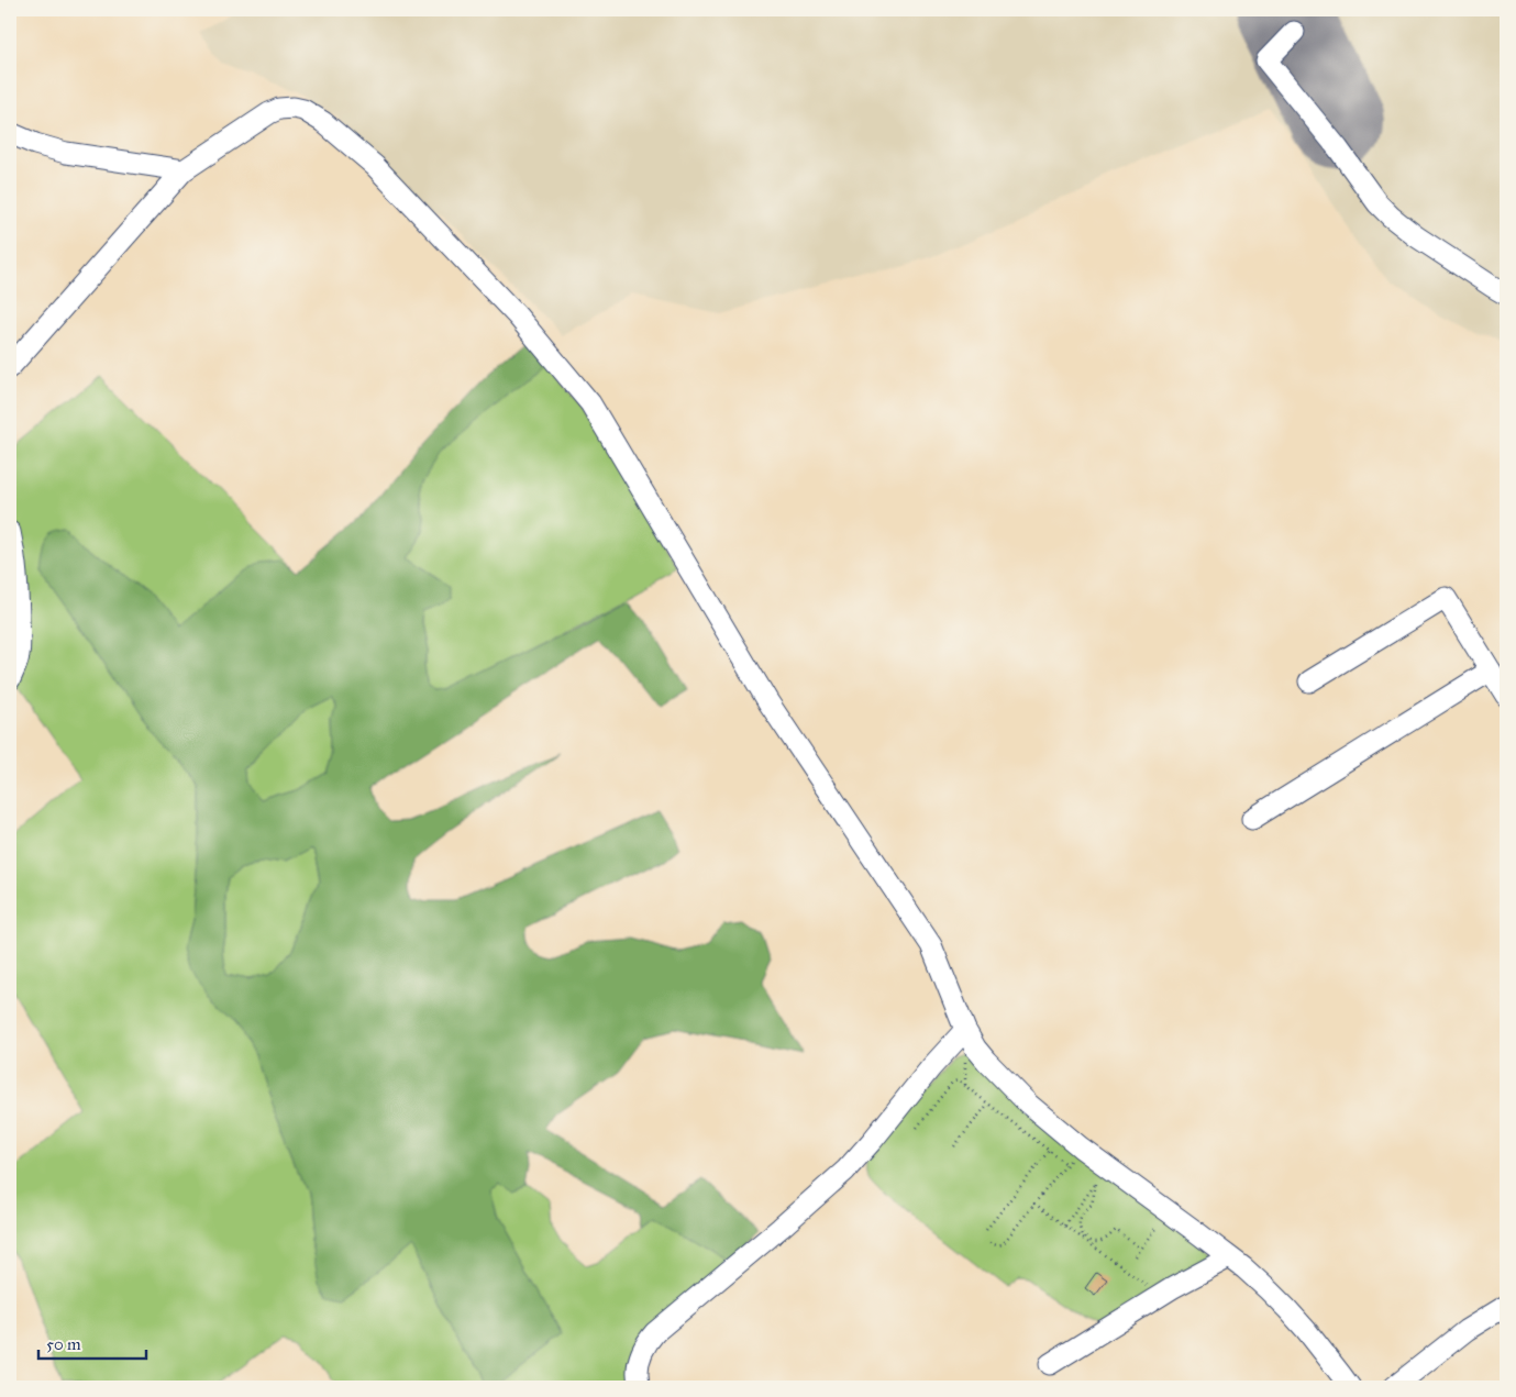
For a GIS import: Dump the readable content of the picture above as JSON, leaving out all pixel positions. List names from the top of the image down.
{
  "scale_bar": "50 m"
}
